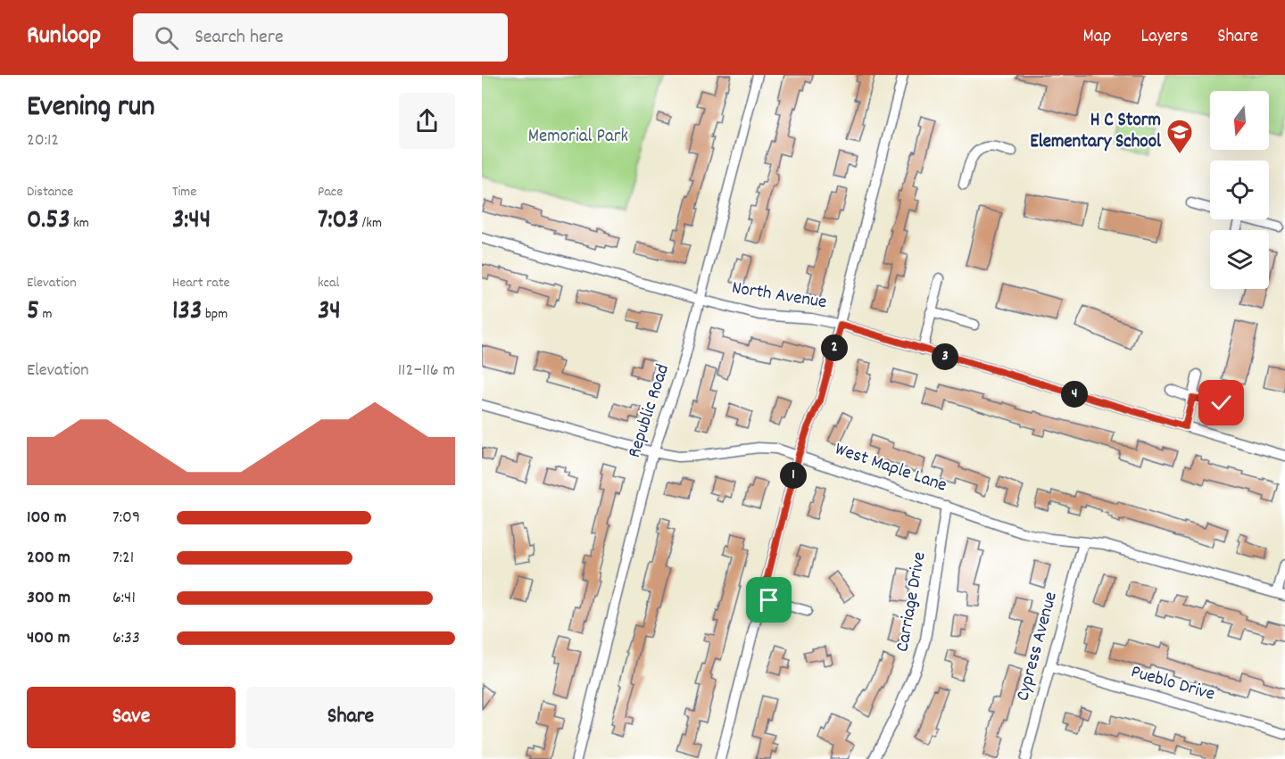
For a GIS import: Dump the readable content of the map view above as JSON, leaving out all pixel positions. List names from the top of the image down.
{
  "streets": {
    "street": [
      "North Avenue",
      "Republic Road",
      "West Maple Lane",
      "Carriage Drive",
      "Cypress Avenue",
      "Pueblo Drive"
    ]
  },
  "crossings": [
    ["North Avenue", "Republic Road"],
    ["Republic Road", "West Maple Lane"],
    ["West Maple Lane", "Carriage Drive"],
    ["West Maple Lane", "Cypress Avenue"],
    ["Cypress Avenue", "Pueblo Drive"]
  ],
  "parks": ["Memorial Park"],
  "places": {
    "school or university": ["H C Storm Elementary School"]
  },
  "north": "bottom",
  "page": {
    "header": "Runloop",
    "search": "Search here",
    "nav": ["Map", "Layers", "Share"],
    "heading": ["Evening run", "20:12"],
    "stats": [
      ["Distance", "0.53 km"],
      ["Time", "3:44"],
      ["Pace", "7:03 /km"],
      ["Elevation", "5 m"],
      ["Heart rate", "133 bpm"],
      ["kcal", "34"]
    ],
    "pins": [
      "2",
      "3",
      "4",
      "1"
    ],
    "chart": ["Elevation", "112–116 m"],
    "list": [
      {
        "name": "100 m",
        "note": "7:09"
      },
      {
        "name": "200 m",
        "note": "7:21"
      },
      {
        "name": "300 m",
        "note": "6:41"
      },
      {
        "name": "400 m",
        "note": "6:33"
      }
    ],
    "buttons": ["Save", "Share"]
  }
}
